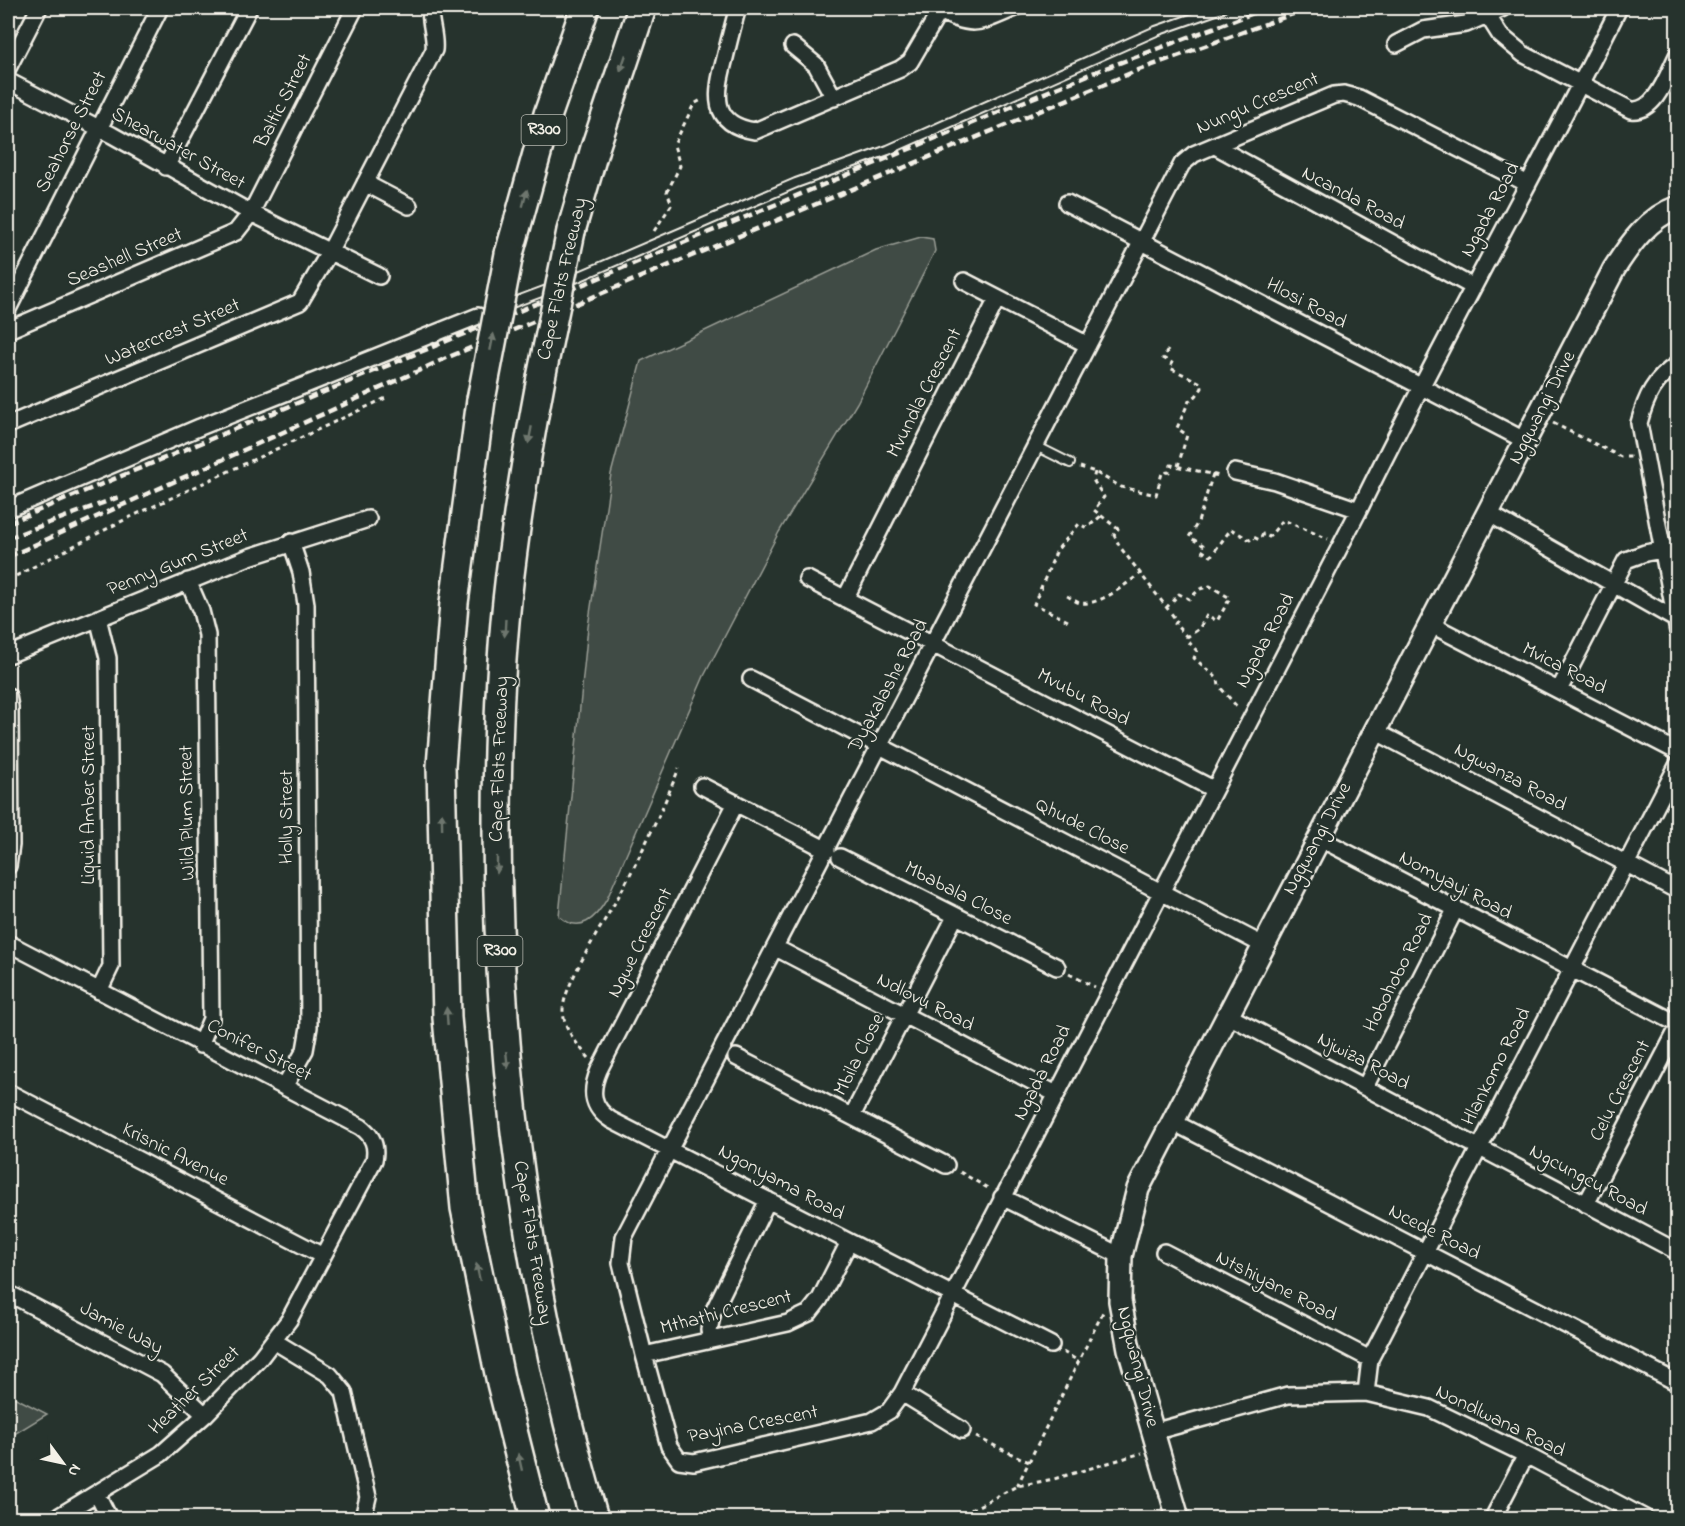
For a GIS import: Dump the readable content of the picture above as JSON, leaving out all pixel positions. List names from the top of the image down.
{
  "streets": {
    "highway": ["R300", "Cape Flats Freeway"],
    "street": [
      "Baltic Street",
      "Nungu Crescent",
      "Seahorse Street",
      "Shearwater Street",
      "Ncanda Road",
      "Ngada Road",
      "Seashell Street",
      "Hlosi Road",
      "Watercrest Street",
      "Mvundla Crescent",
      "Ngqwangi Drive",
      "Penny Gum Street",
      "Mvica Road",
      "Dyakalashe Road",
      "Mvubu Road",
      "Ngwanza Road",
      "Liquid Amber Street",
      "Wild Plum Street",
      "Holly Street",
      "Qhude Close",
      "Nomyayi Road",
      "Mbabala Close",
      "Ngwe Crescent",
      "Hobohobo Road",
      "Ndlovu Road",
      "Conifer Street",
      "Mbila Close",
      "Njwiza Road",
      "Hlankomo Road",
      "Celu Crescent",
      "Krisnic Avenue",
      "Ngcungcu Road",
      "Ngonyama Road",
      "Ncede Road",
      "Ntshiyane Road",
      "Mthathi Crescent",
      "Jamie Way",
      "Heather Street",
      "Nondlwana Road",
      "Payina Crescent"
    ]
  },
  "crossings": [
    ["Baltic Street", "Shearwater Street"],
    ["Baltic Street", "Seashell Street"],
    ["Nungu Crescent", "Ncanda Road"],
    ["Nungu Crescent", "Ngada Road"],
    ["Nungu Crescent", "Hlosi Road"],
    ["Nungu Crescent", "Dyakalashe Road"],
    ["Seahorse Street", "Shearwater Street"],
    ["Shearwater Street", "Seashell Street"],
    ["Shearwater Street", "Watercrest Street"],
    ["Ncanda Road", "Ngada Road"],
    ["Ngada Road", "Hlosi Road"],
    ["Ngada Road", "Mvubu Road"],
    ["Ngada Road", "Qhude Close"],
    ["Ngada Road", "Ndlovu Road"],
    ["Ngada Road", "Ngonyama Road"],
    ["Ngada Road", "Payina Crescent"],
    ["Hlosi Road", "Ngqwangi Drive"],
    ["Hlosi Road", "Dyakalashe Road"],
    ["Ngqwangi Drive", "Mvica Road"],
    ["Ngqwangi Drive", "Ngwanza Road"],
    ["Ngqwangi Drive", "Qhude Close"],
    ["Ngqwangi Drive", "Nomyayi Road"],
    ["Ngqwangi Drive", "Njwiza Road"],
    ["Ngqwangi Drive", "Ncede Road"],
    ["Ngqwangi Drive", "Nondlwana Road"],
    ["Penny Gum Street", "Liquid Amber Street"],
    ["Penny Gum Street", "Wild Plum Street"],
    ["Penny Gum Street", "Holly Street"],
    ["Dyakalashe Road", "Mvubu Road"],
    ["Dyakalashe Road", "Qhude Close"],
    ["Dyakalashe Road", "Mbabala Close"],
    ["Dyakalashe Road", "Ndlovu Road"],
    ["Dyakalashe Road", "Ngonyama Road"],
    ["Dyakalashe Road", "Payina Crescent"],
    ["Ngwanza Road", "Hlankomo Road"],
    ["Liquid Amber Street", "Conifer Street"],
    ["Wild Plum Street", "Conifer Street"],
    ["Holly Street", "Conifer Street"],
    ["Nomyayi Road", "Hobohobo Road"],
    ["Nomyayi Road", "Hlankomo Road"],
    ["Nomyayi Road", "Celu Crescent"],
    ["Mbabala Close", "Mbila Close"],
    ["Ngwe Crescent", "Ngonyama Road"],
    ["Hobohobo Road", "Njwiza Road"],
    ["Ndlovu Road", "Mbila Close"],
    ["Conifer Street", "Krisnic Avenue"],
    ["Conifer Street", "Heather Street"],
    ["Njwiza Road", "Hlankomo Road"],
    ["Njwiza Road", "Ngcungcu Road"],
    ["Hlankomo Road", "Ngcungcu Road"],
    ["Hlankomo Road", "Ncede Road"],
    ["Hlankomo Road", "Ntshiyane Road"],
    ["Hlankomo Road", "Nondlwana Road"],
    ["Celu Crescent", "Ngcungcu Road"],
    ["Krisnic Avenue", "Heather Street"],
    ["Ngonyama Road", "Mthathi Crescent"],
    ["Ngonyama Road", "Payina Crescent"],
    ["Mthathi Crescent", "Payina Crescent"],
    ["Jamie Way", "Heather Street"]
  ],
  "north": "bottom right"
}
